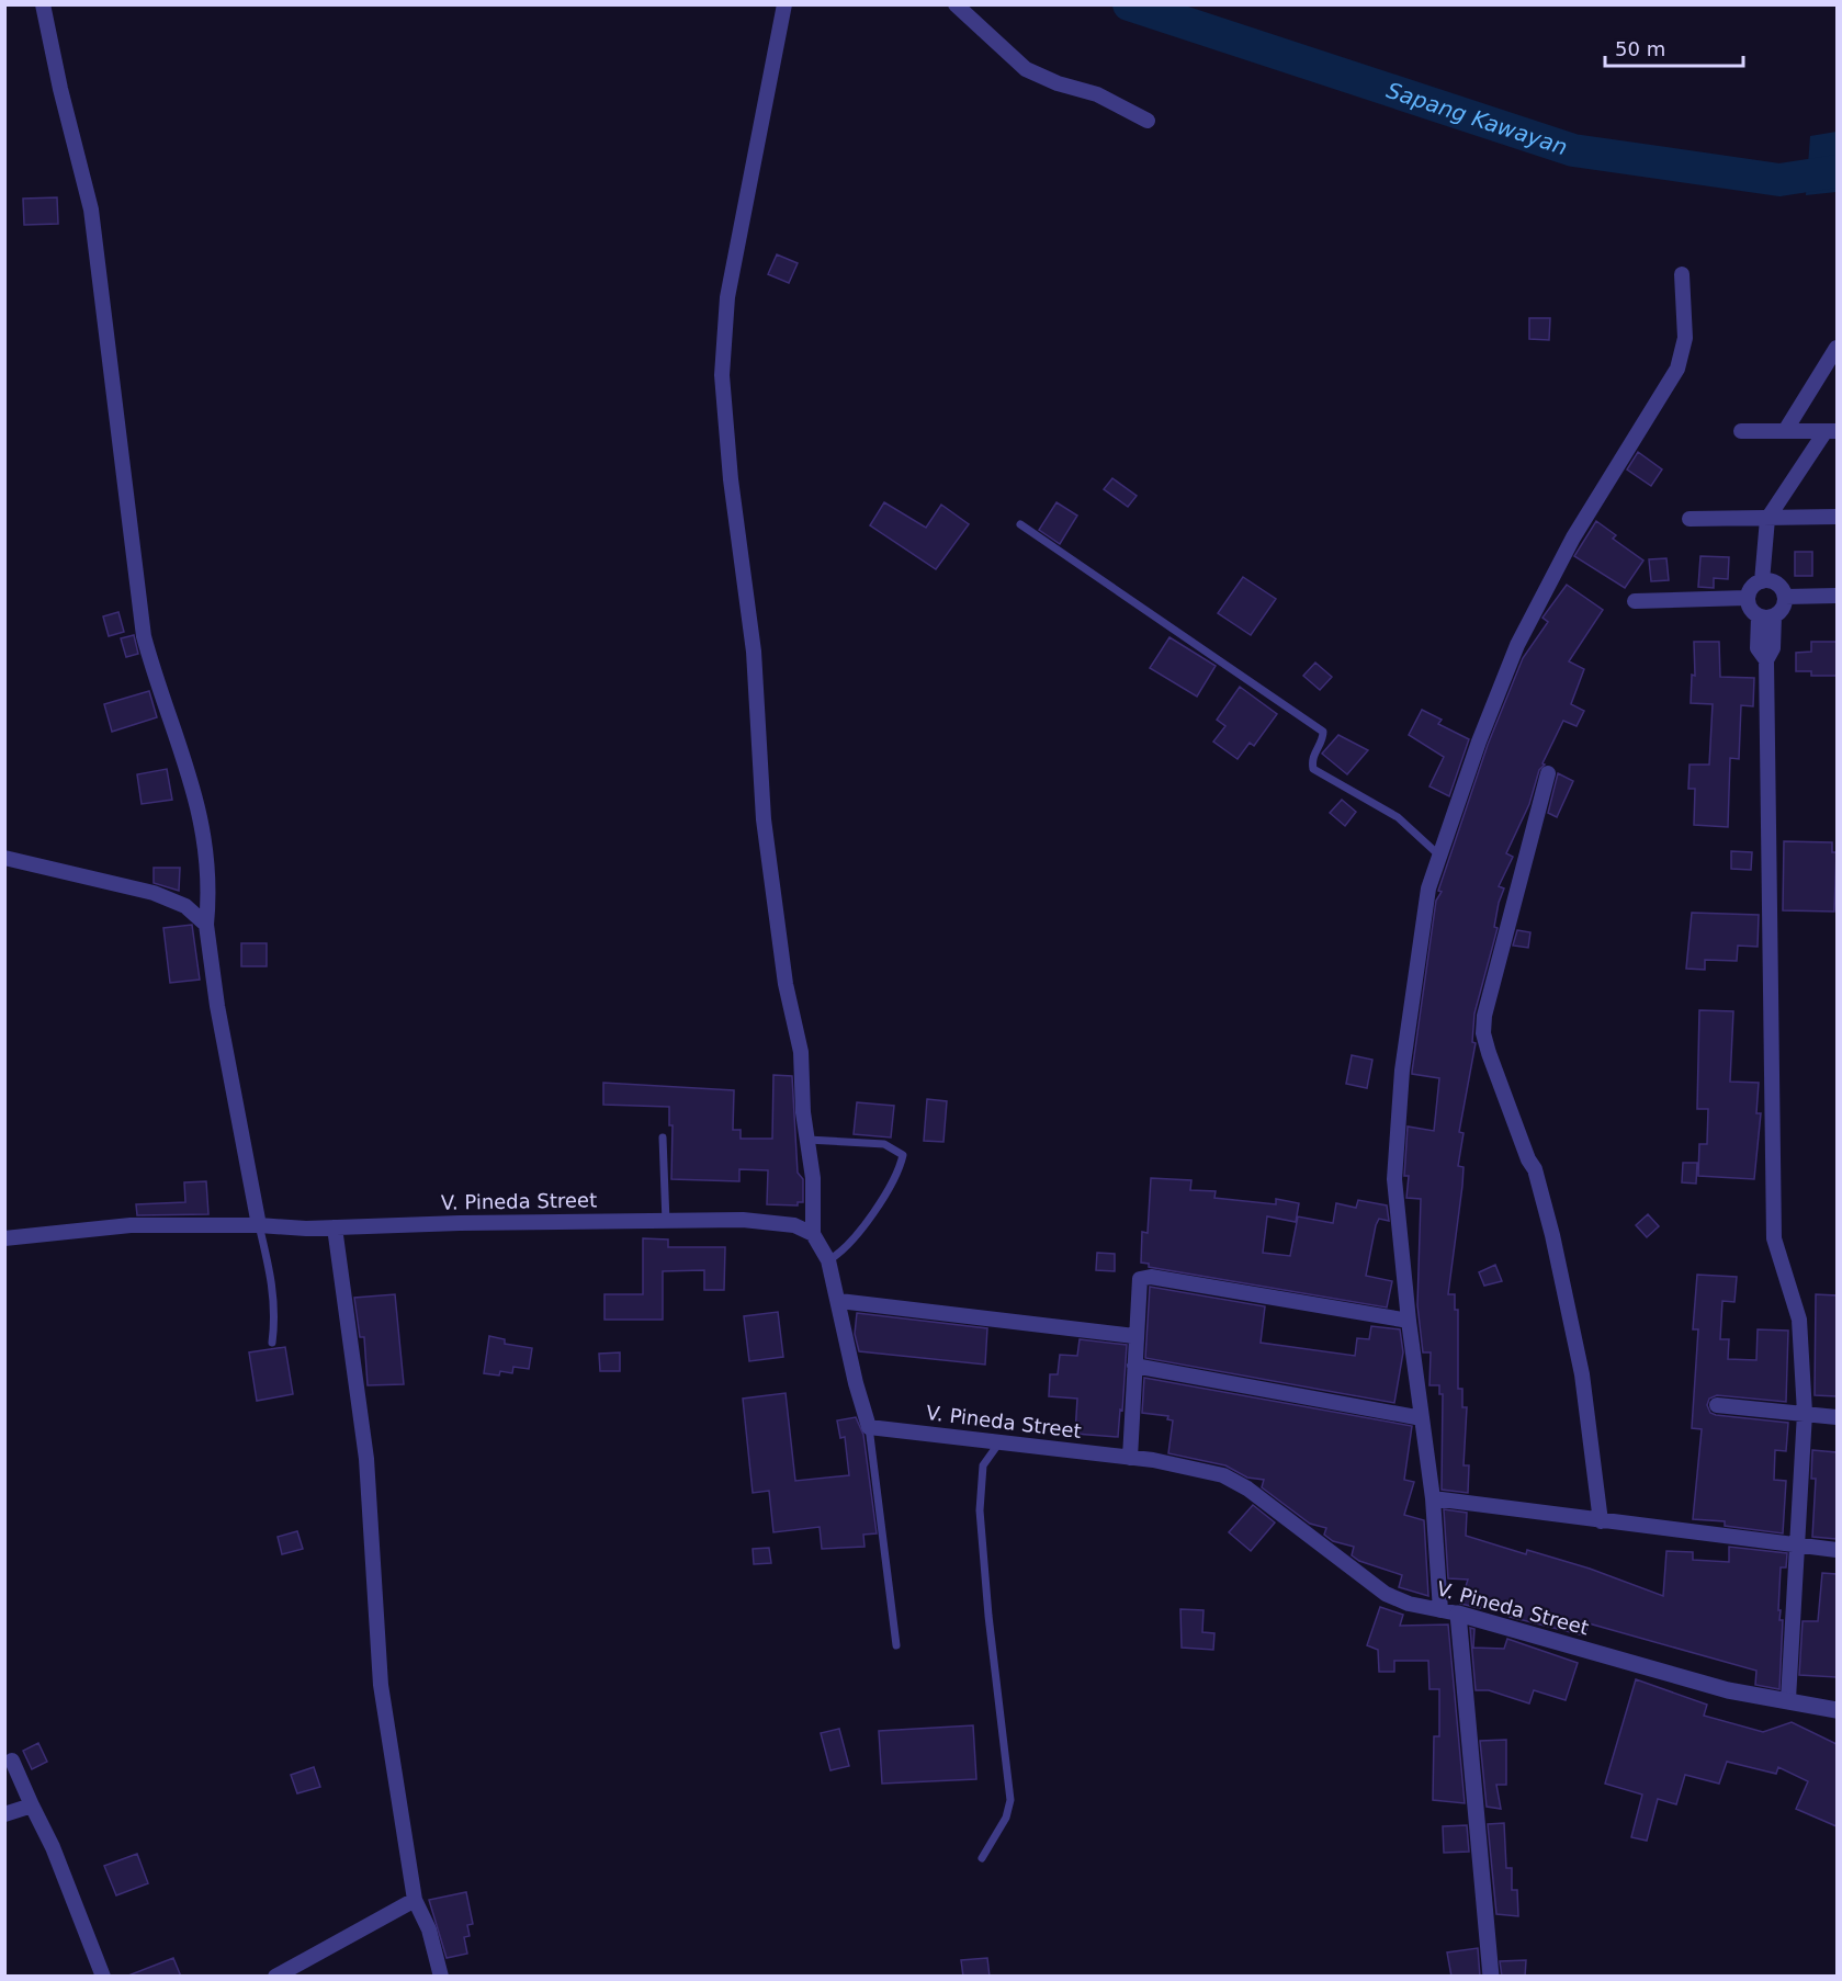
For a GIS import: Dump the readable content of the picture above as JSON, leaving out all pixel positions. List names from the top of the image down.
{
  "streets": {
    "street": ["V. Pineda Street"]
  },
  "water": ["Sapang Kawayan"],
  "scale_bar": "50 m"
}
